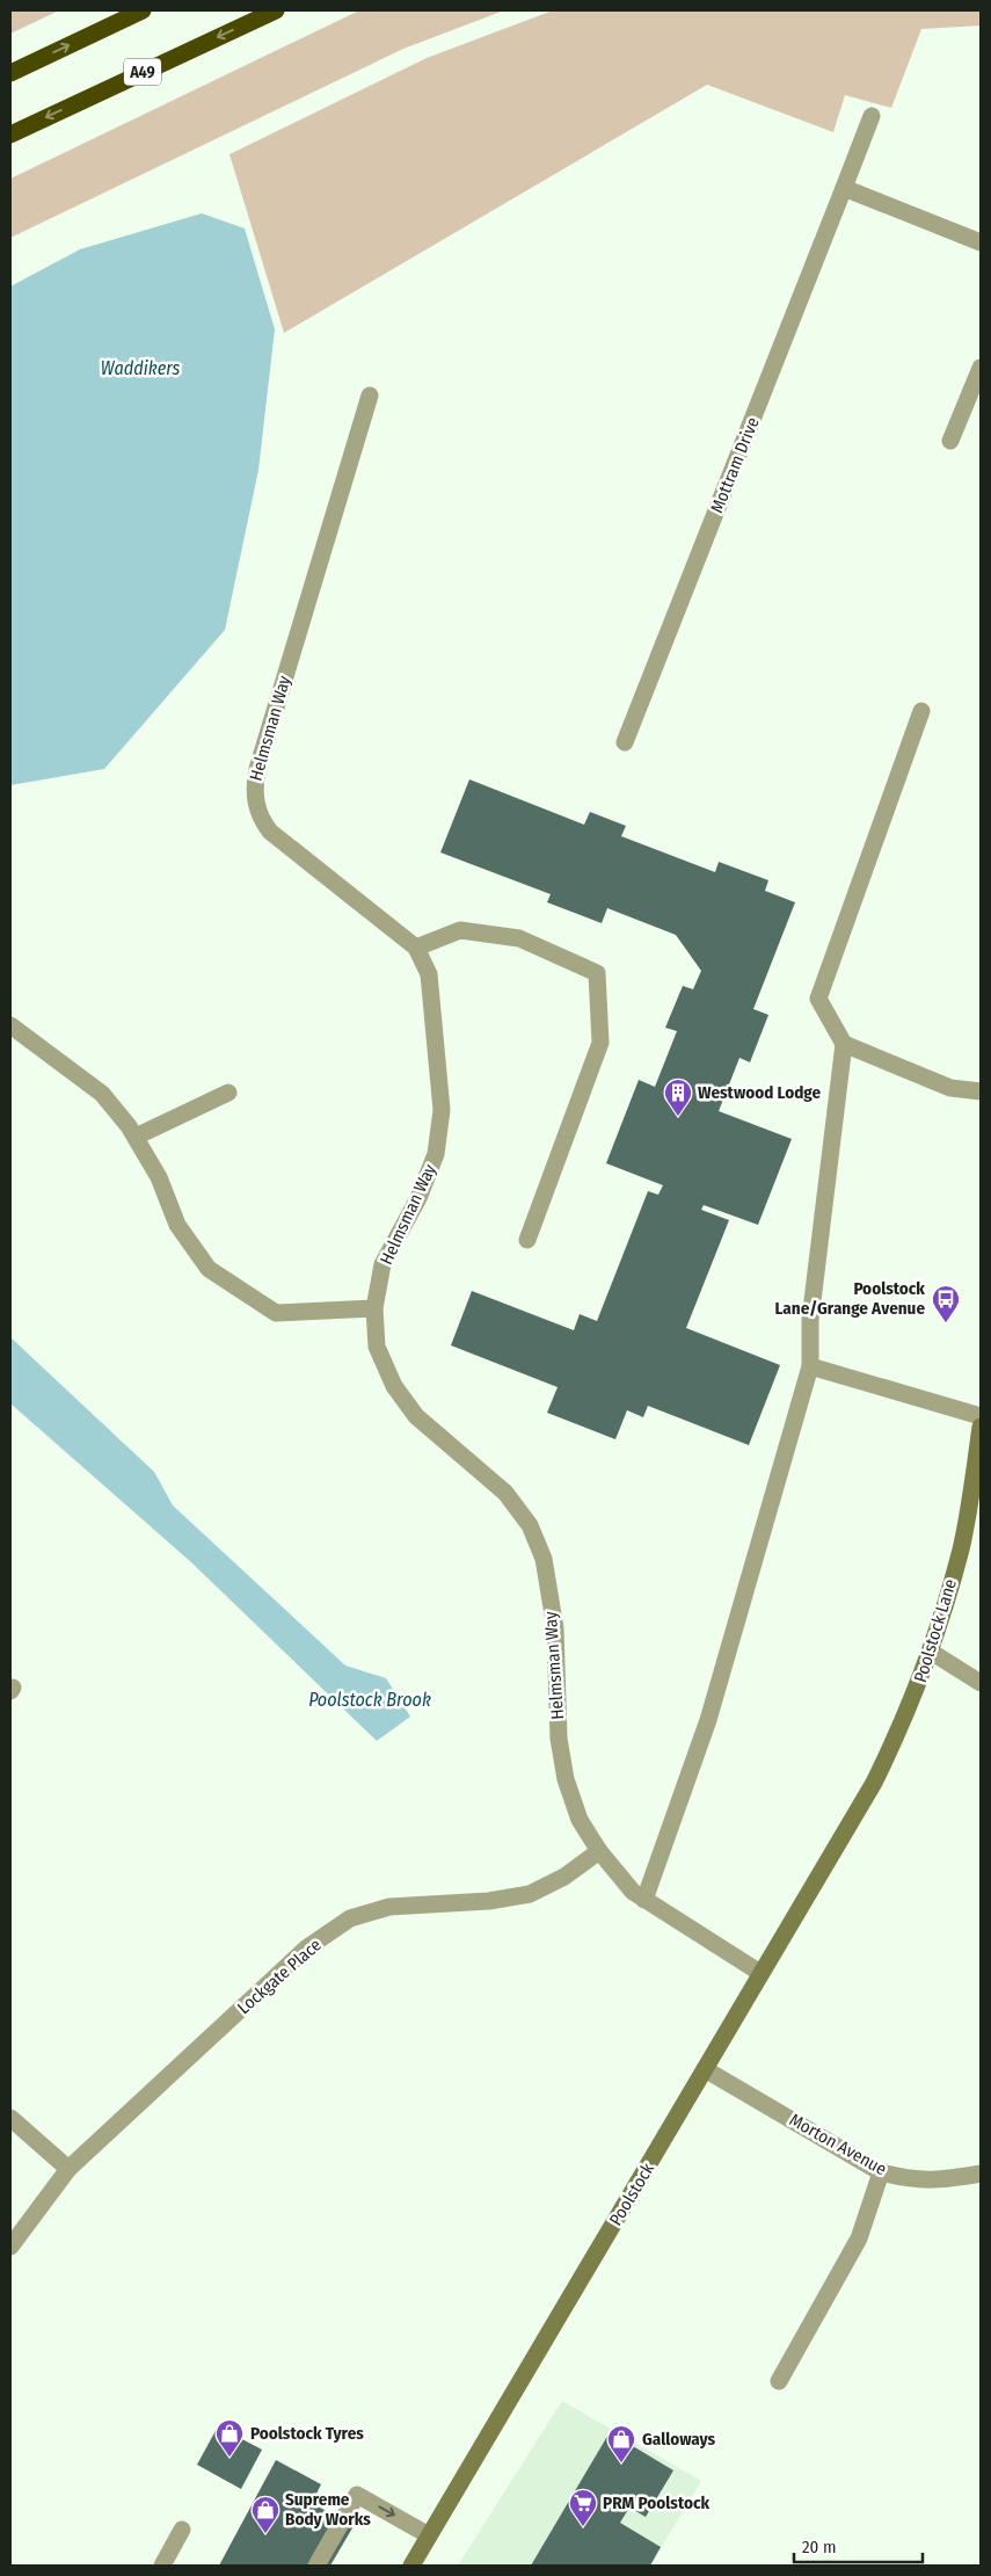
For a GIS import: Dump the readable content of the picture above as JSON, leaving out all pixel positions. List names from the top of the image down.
{
  "streets": {
    "highway": ["A49"],
    "main road": ["Poolstock Lane", "Poolstock"],
    "street": [
      "Mottram Drive",
      "Helmsman Way",
      "Lockgate Place",
      "Morton Avenue"
    ]
  },
  "crossings": [
    ["Helmsman Way", "Lockgate Place"],
    ["Helmsman Way", "Poolstock"],
    ["Poolstock Lane", "Poolstock"],
    ["Morton Avenue", "Poolstock"]
  ],
  "water": ["Waddikers", "Poolstock Brook"],
  "places": {
    "building": ["Westwood Lodge"],
    "bus stop": ["Poolstock Lane/Grange Avenue"],
    "shop": ["Poolstock Tyres", "Galloways", "Supreme Body Works"],
    "supermarket": ["PRM Poolstock"]
  },
  "scale_bar": "20 m"
}
